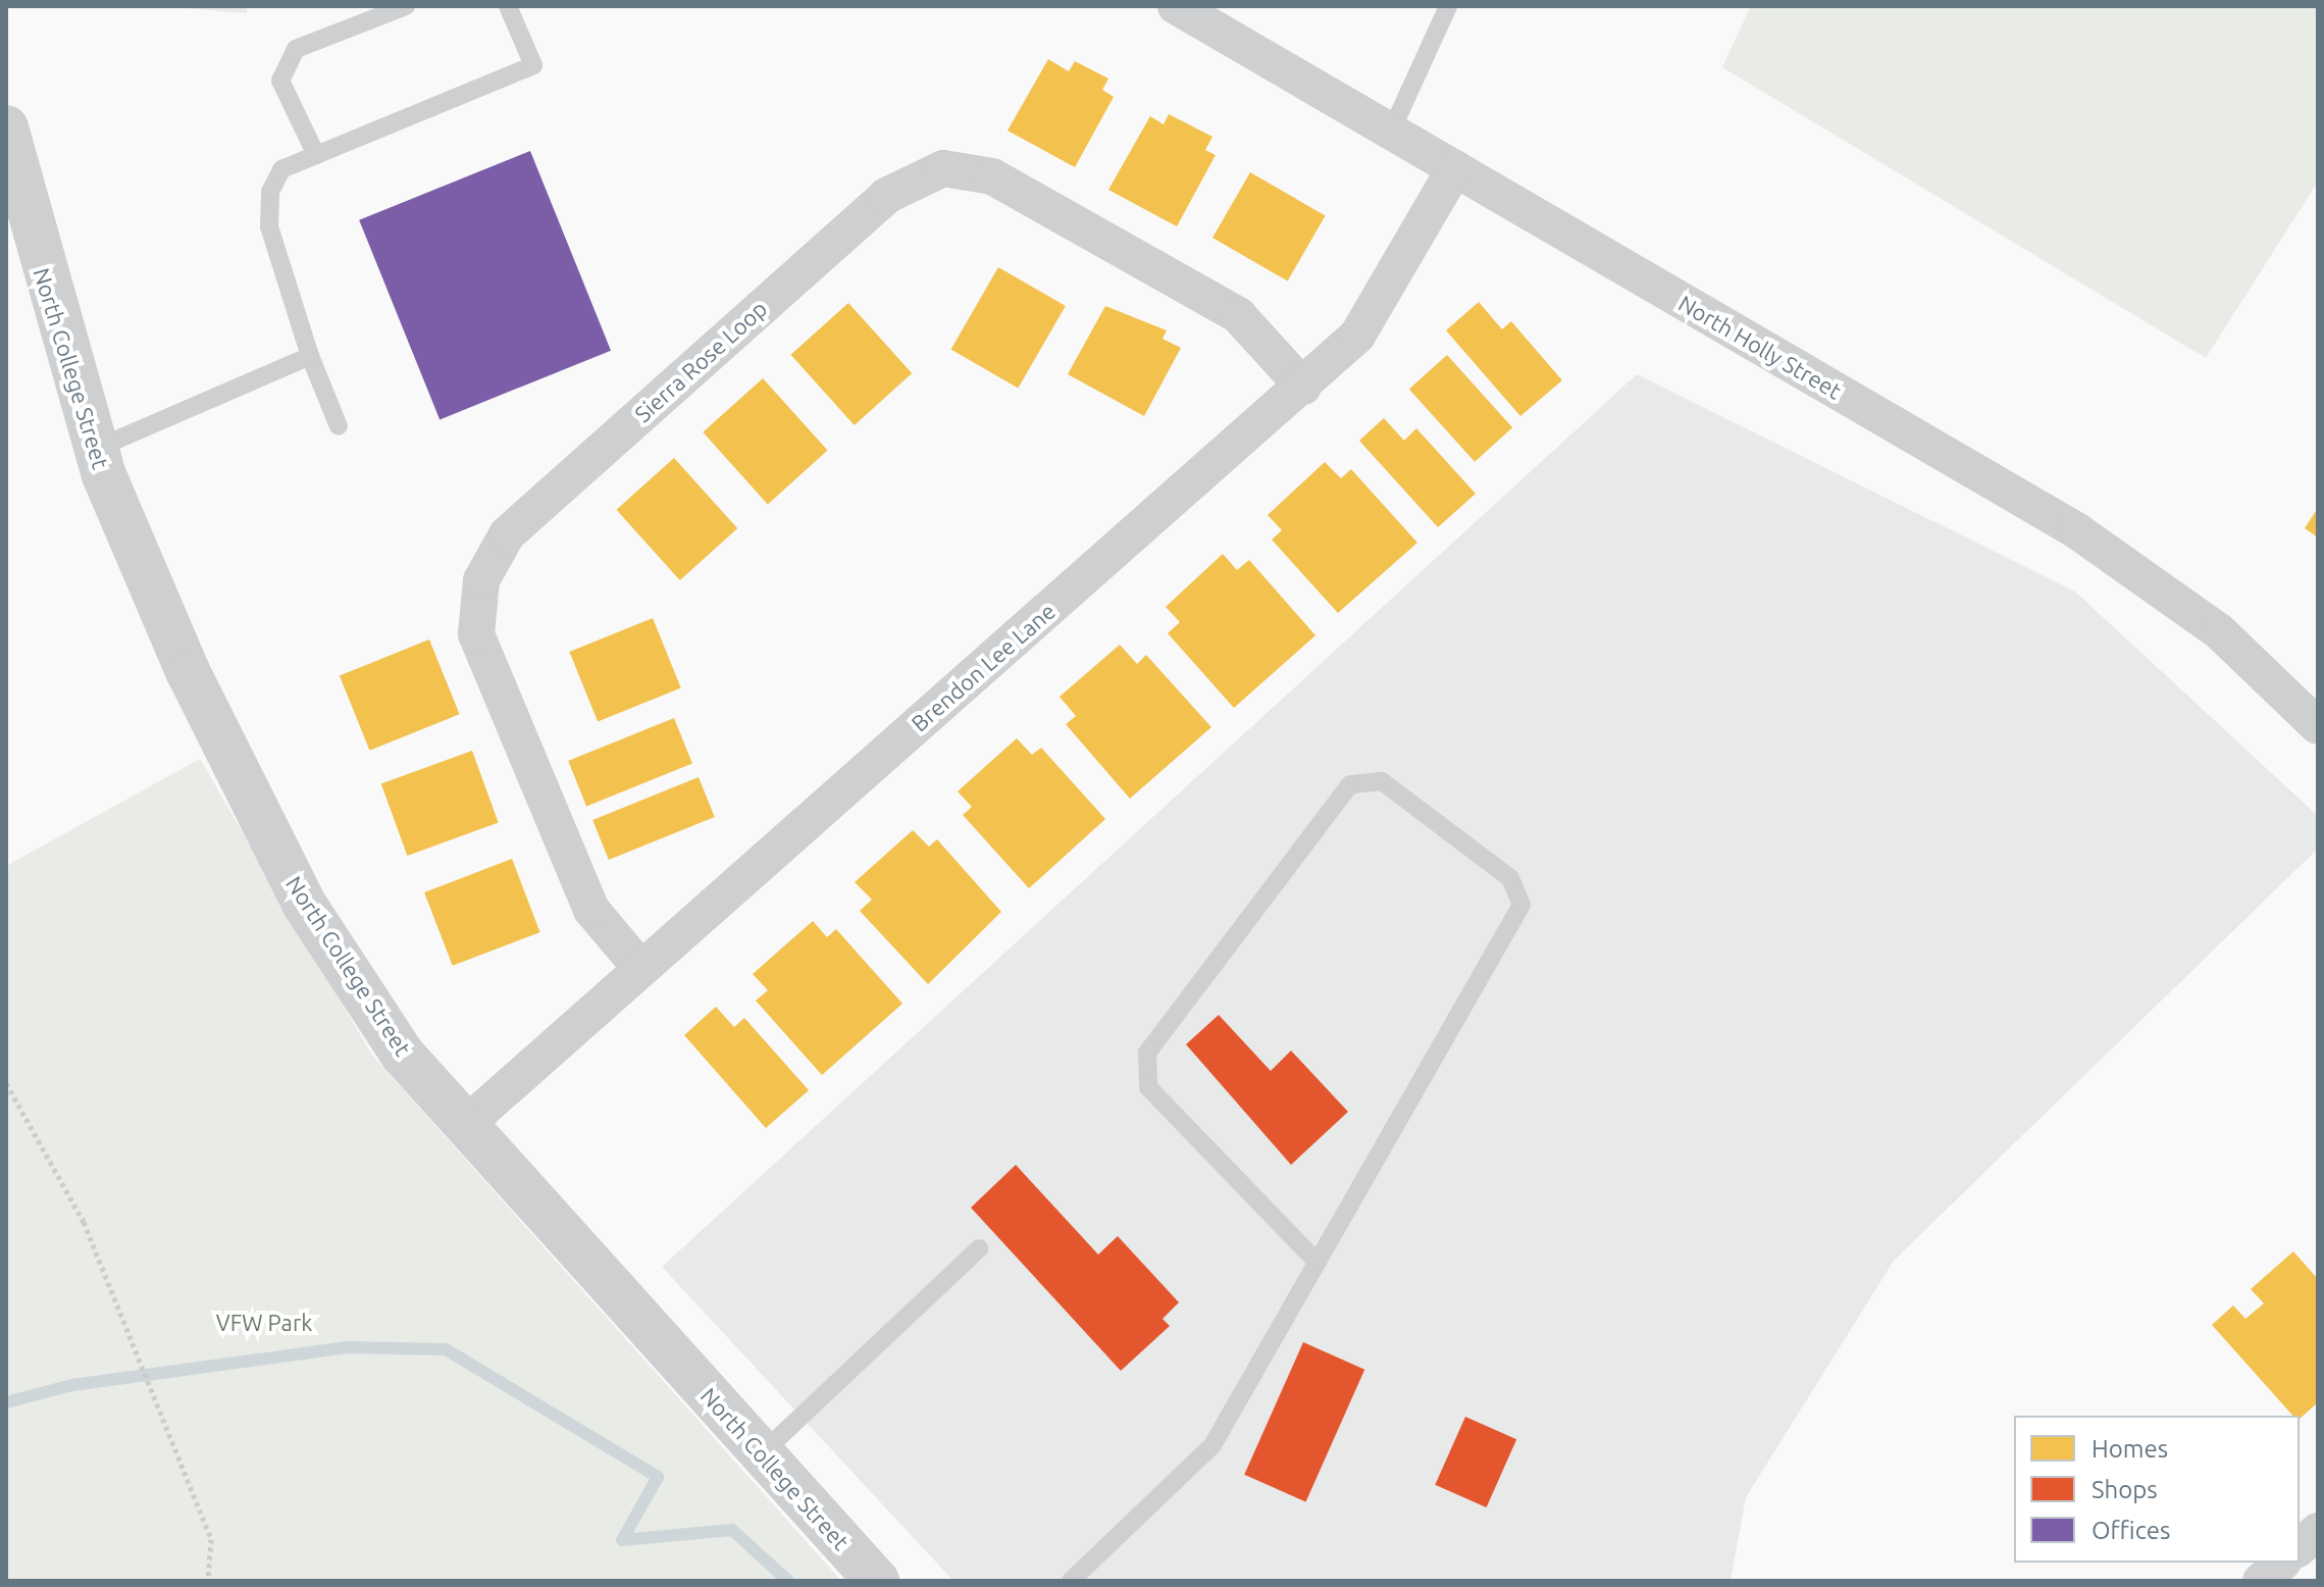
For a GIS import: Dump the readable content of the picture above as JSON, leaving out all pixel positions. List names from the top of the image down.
{
  "streets": {
    "street": [
      "North Holly Street",
      "Sierra Rose Loop",
      "North College Street",
      "Brendon Lee Lane"
    ]
  },
  "crossings": [
    ["North Holly Street", "Brendon Lee Lane"],
    ["Sierra Rose Loop", "Brendon Lee Lane"],
    ["North College Street", "Brendon Lee Lane"]
  ],
  "parks": ["VFW Park"],
  "legend": ["Homes", "Shops", "Offices"]
}
